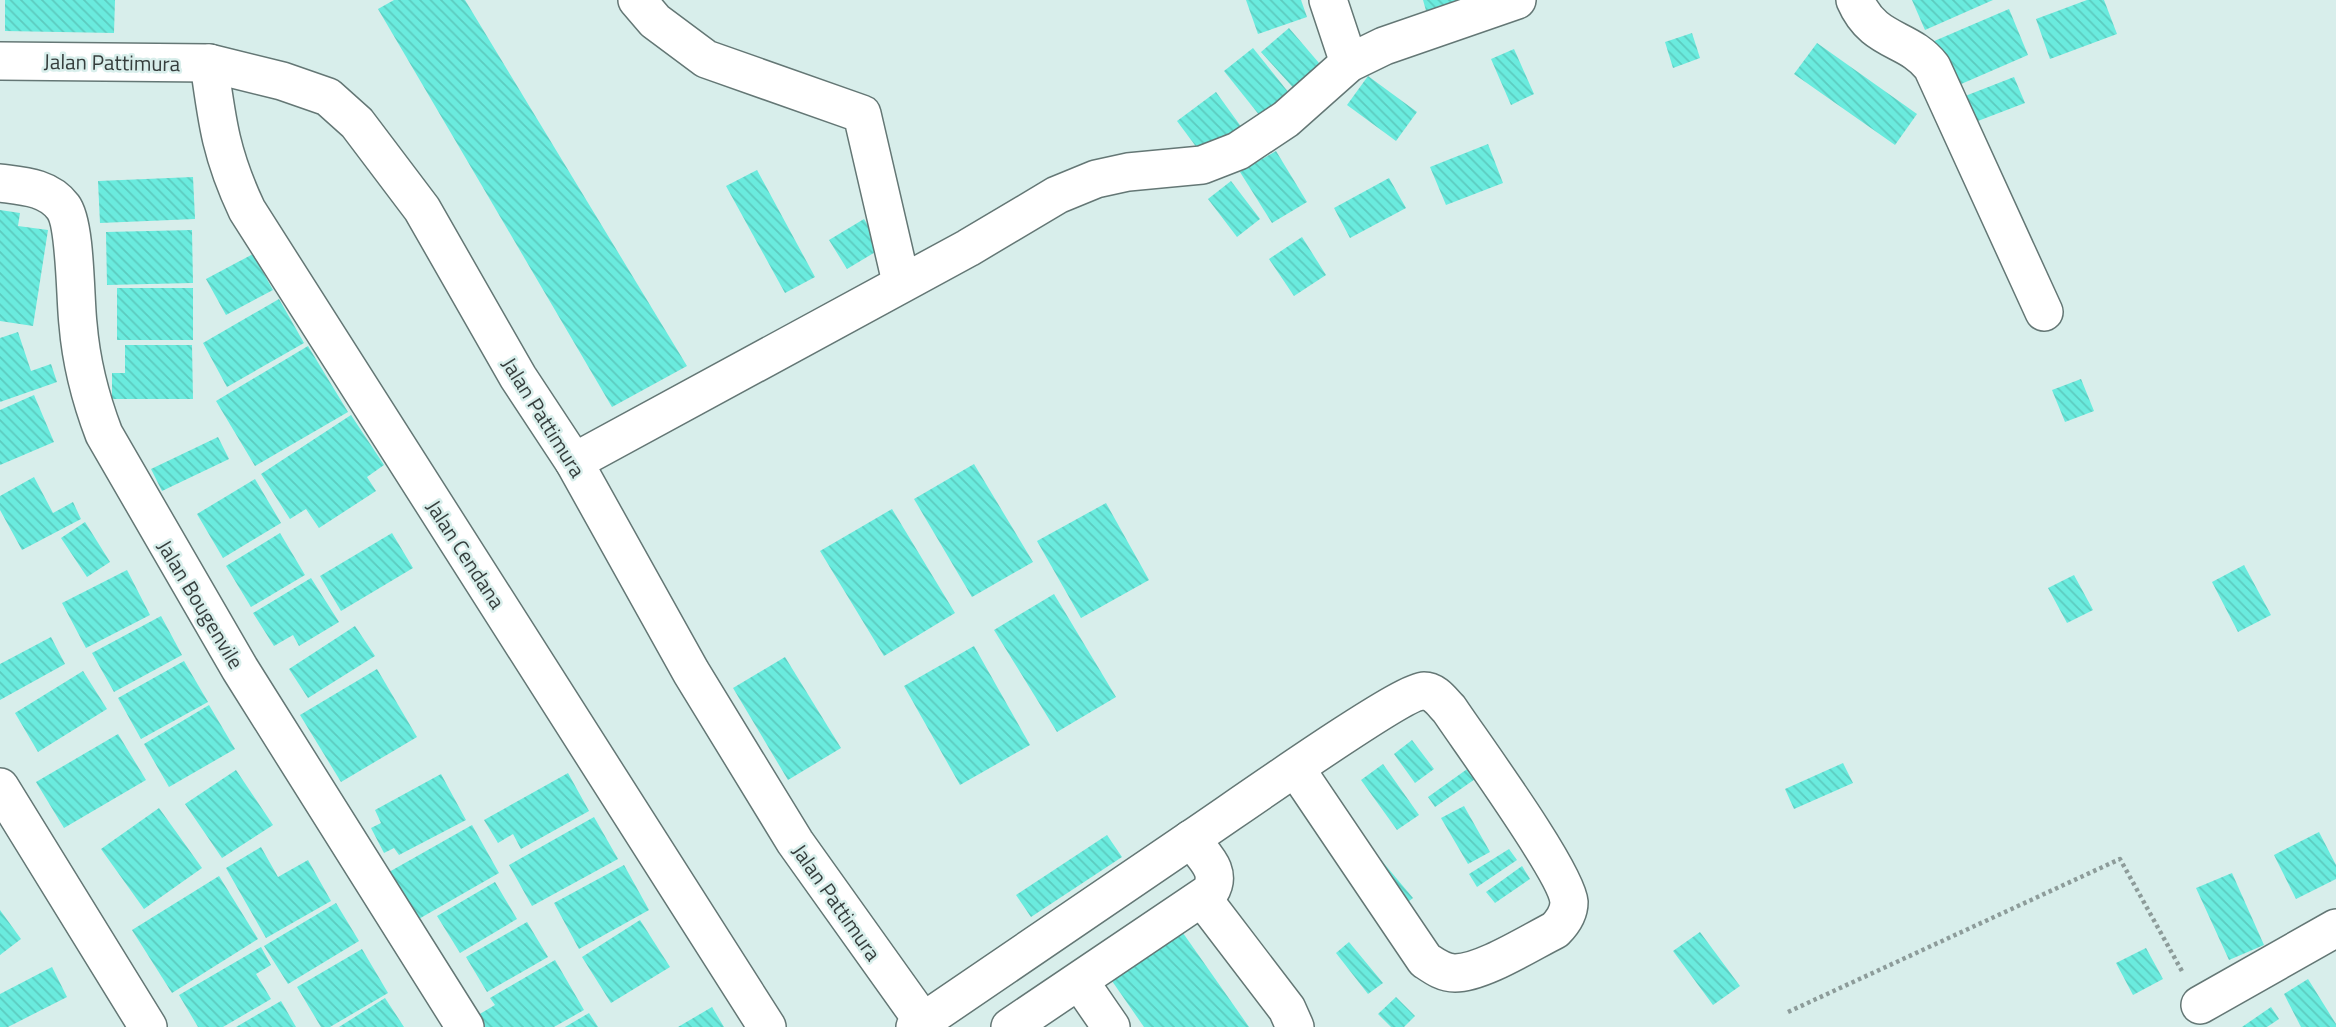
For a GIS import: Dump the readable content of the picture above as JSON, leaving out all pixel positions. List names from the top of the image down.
{
  "streets": {
    "street": ["Jalan Pattimura", "Jalan Cendana", "Jalan Bougenvile"]
  },
  "crossings": [
    ["Jalan Pattimura", "Jalan Cendana"]
  ]
}
